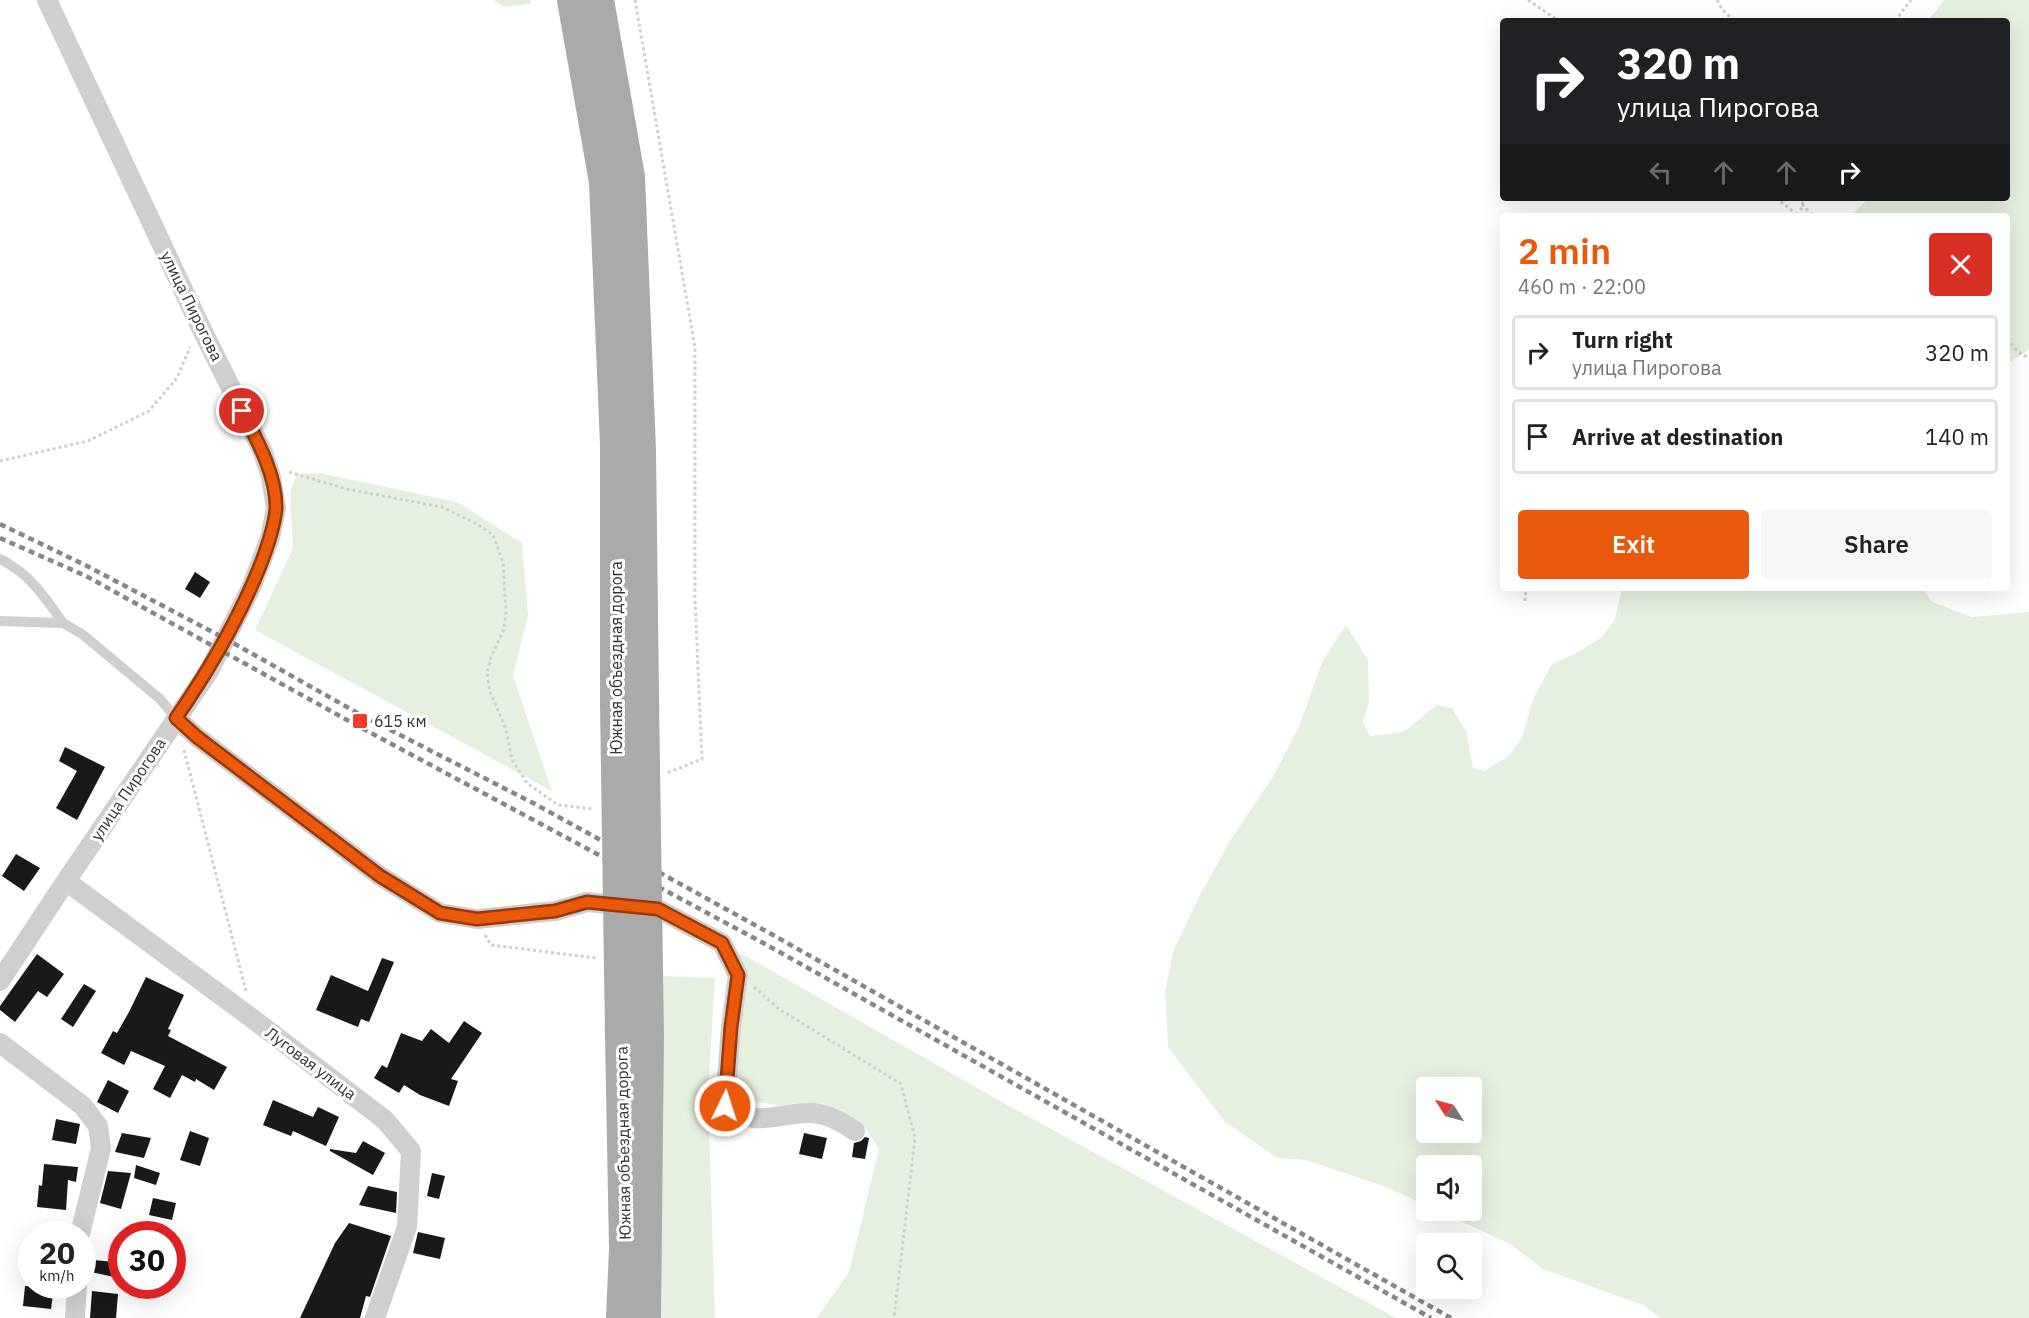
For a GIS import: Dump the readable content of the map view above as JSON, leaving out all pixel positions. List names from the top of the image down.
{
  "streets": {
    "main road": ["Южная объездная дорога"],
    "street": ["улица Пирогова", "Луговая улица"]
  },
  "crossings": [
    ["улица Пирогова", "Луговая улица"]
  ],
  "places": {
    "transit": ["615 км"]
  },
  "north": "top left",
  "page": {
    "turn": ["320 m", "улица Пирогова"],
    "heading": ["2 min", "460 m · 22:00"],
    "list": [
      {
        "name": "Turn right",
        "note": "улица Пирогова",
        "value": "320 m"
      },
      {
        "name": "Arrive at destination",
        "value": "140 m"
      }
    ],
    "buttons": ["Exit", "Share"],
    "speed": "20 km/h",
    "limit": "30"
  }
}
